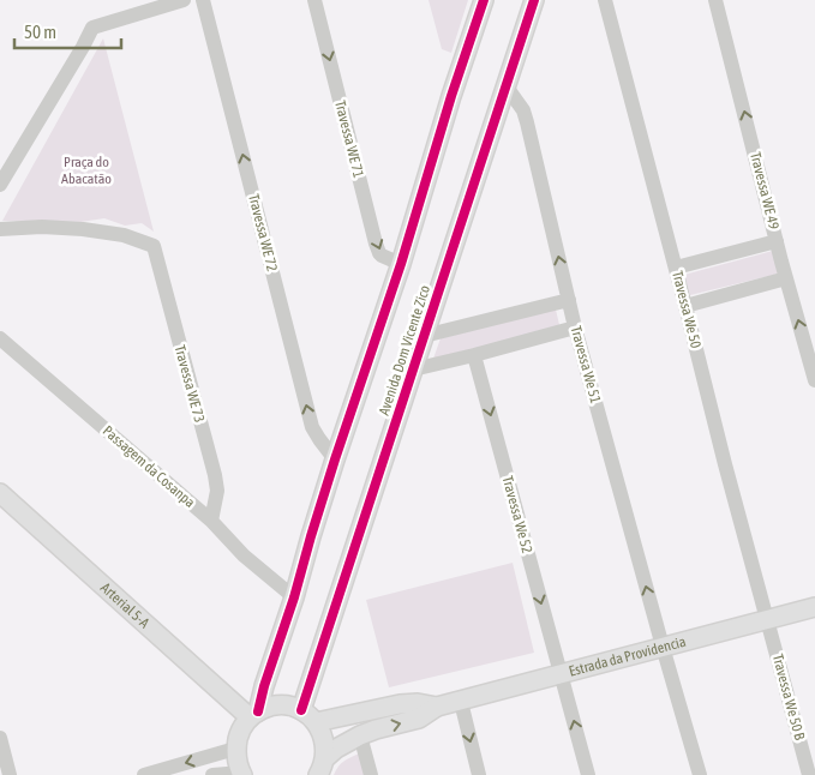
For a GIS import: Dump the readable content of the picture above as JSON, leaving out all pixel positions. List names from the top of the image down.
{
  "streets": {
    "main road": ["Avenida Dom Vicente Zico", "Arterial 5-A", "Estrada da Providencia"],
    "street": [
      "Travessa WE 71",
      "Travessa WE 49",
      "Travessa WE 72",
      "Travessa We 50",
      "Travessa We 51",
      "Travessa WE 73",
      "Passagem da Cosanpa",
      "Travessa We 52",
      "Travessa We 50 B"
    ]
  },
  "crossings": [
    ["Travessa WE 71", "Avenida Dom Vicente Zico"],
    ["Travessa WE 72", "Avenida Dom Vicente Zico"],
    ["Travessa We 50", "Estrada da Providencia"],
    ["Travessa We 50", "Travessa We 50 B"],
    ["Avenida Dom Vicente Zico", "Travessa We 51"],
    ["Avenida Dom Vicente Zico", "Passagem da Cosanpa"],
    ["Avenida Dom Vicente Zico", "Arterial 5-A"],
    ["Travessa We 51", "Estrada da Providencia"],
    ["Travessa WE 73", "Passagem da Cosanpa"],
    ["Travessa We 52", "Estrada da Providencia"],
    ["Estrada da Providencia", "Travessa We 50 B"]
  ],
  "one_way": [
    "Travessa WE 71",
    "Travessa WE 49",
    "Travessa WE 72",
    "Travessa We 51"
  ],
  "parks": ["Praça do Abacatão"],
  "scale_bar": "50 m"
}
